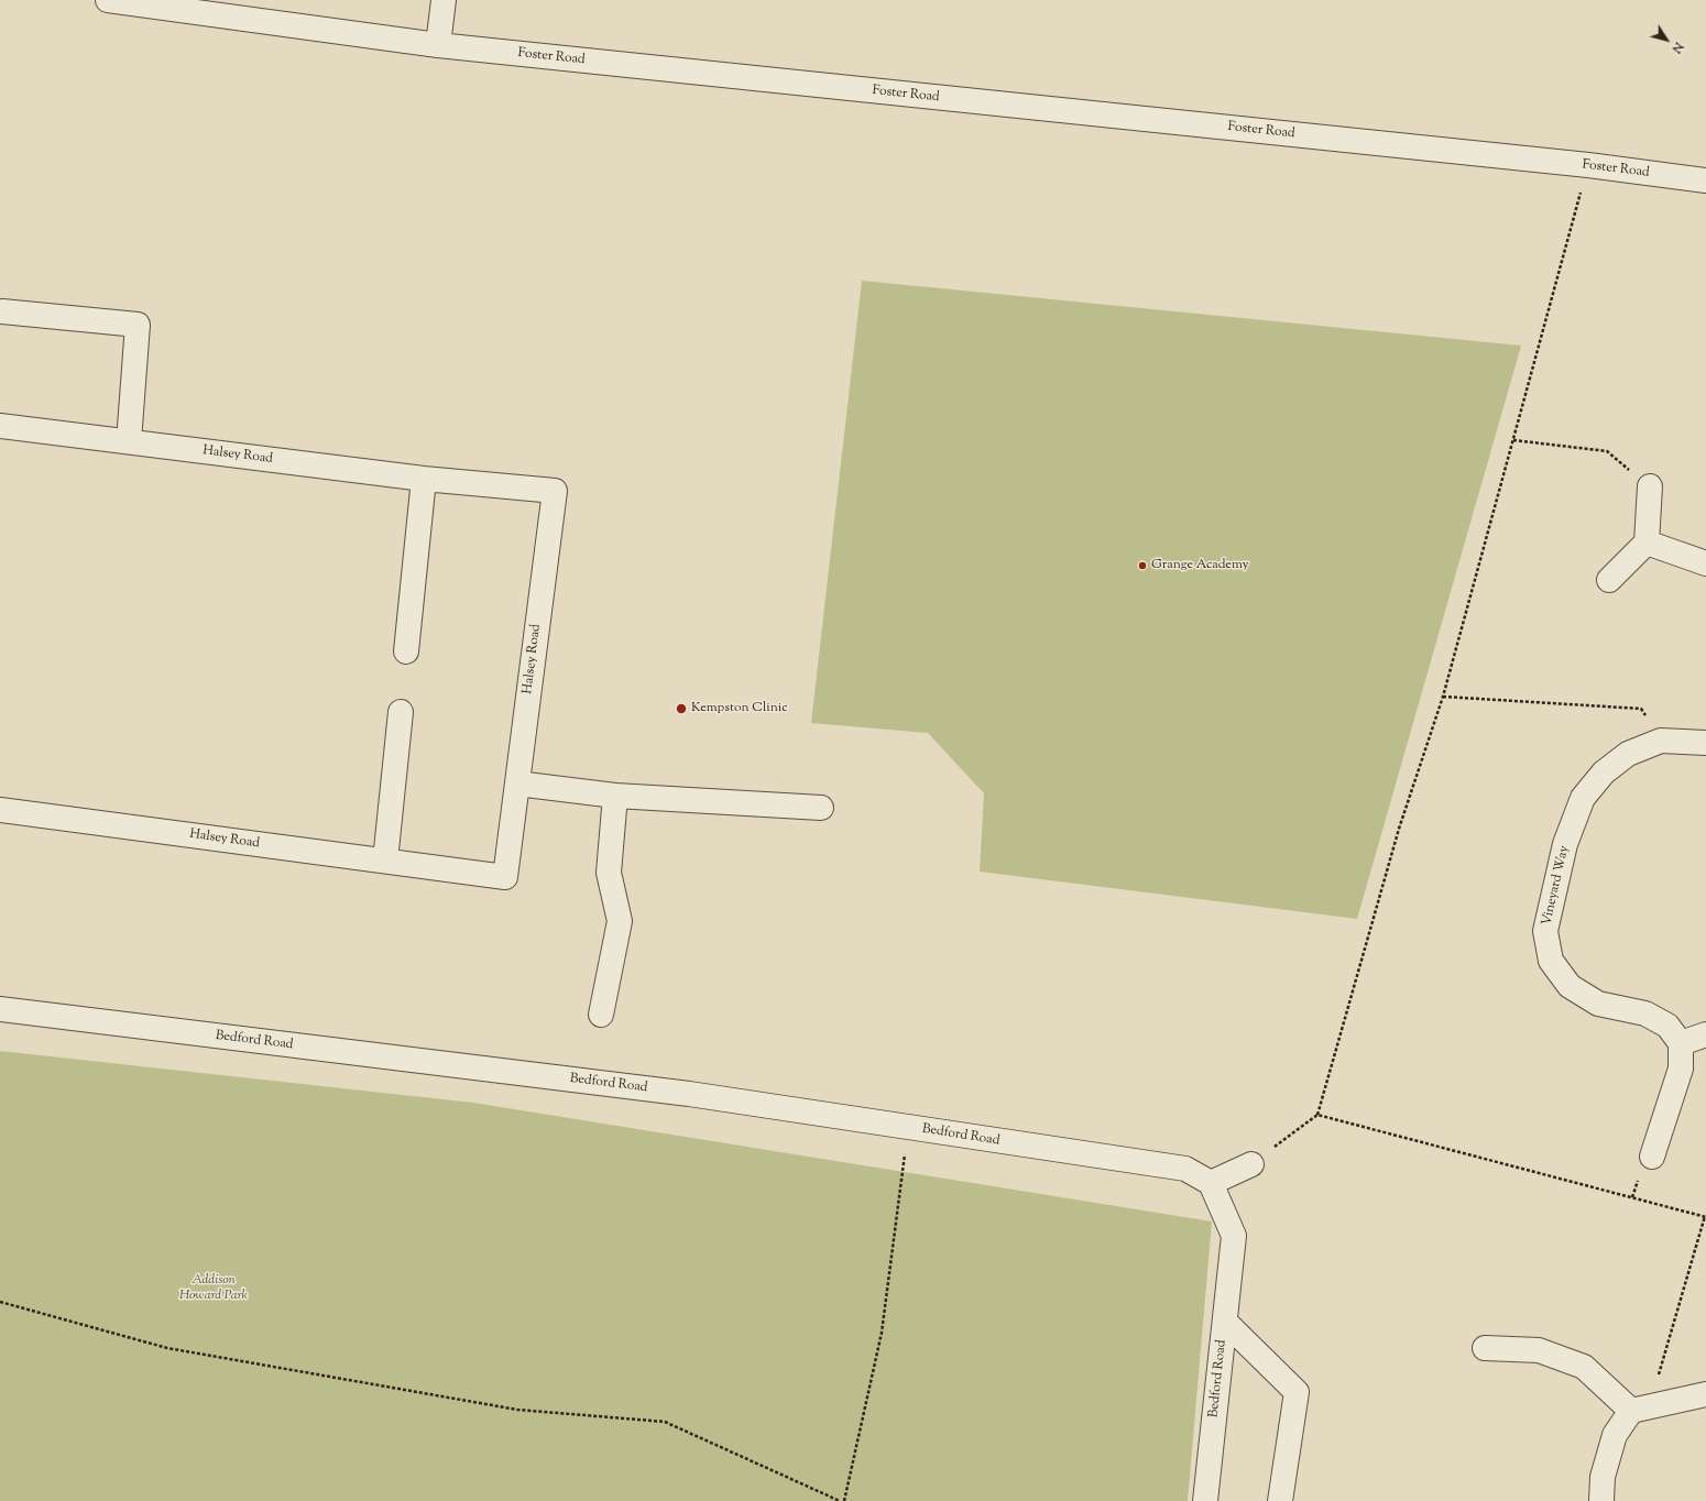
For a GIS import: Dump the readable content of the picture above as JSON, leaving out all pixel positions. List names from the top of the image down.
{
  "streets": {
    "street": [
      "Foster Road",
      "Halsey Road",
      "Vineyard Way",
      "Bedford Road"
    ]
  },
  "parks": ["Addison Howard Park"],
  "places": ["Grange Academy", "Kempston Clinic"],
  "north": "bottom right"
}
